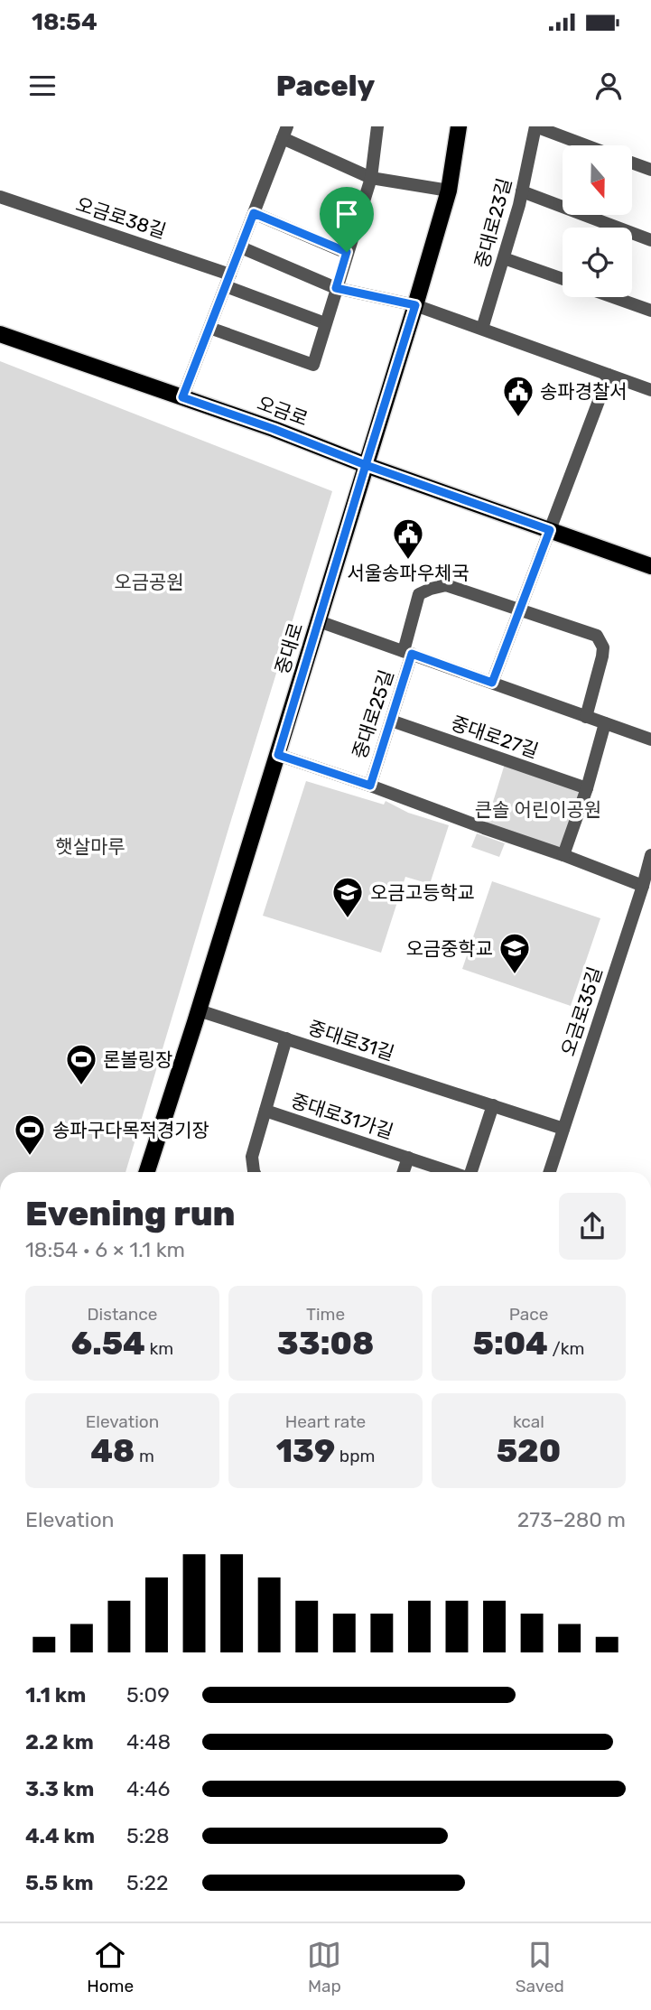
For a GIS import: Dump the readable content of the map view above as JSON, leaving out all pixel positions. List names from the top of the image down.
{
  "streets": {
    "main road": ["오금로", "중대로"],
    "street": [
      "오금로38길",
      "중대로23길",
      "중대로25길",
      "중대로27길",
      "오금로35길",
      "중대로31길",
      "중대로31가길"
    ]
  },
  "crossings": [
    ["오금로", "중대로"],
    ["중대로", "중대로25길"],
    ["중대로", "중대로31길"],
    ["중대로25길", "중대로27길"],
    ["오금로35길", "중대로31길"],
    ["중대로31길", "중대로31가길"]
  ],
  "parks": ["오금공원", "큰솔 어린이공원", "햇살마루"],
  "places": {
    "public building": ["송파경찰서", "서울송파우체국"],
    "school or university": ["오금고등학교", "오금중학교"],
    "sports": ["론볼링장", "송파구다목적경기장"]
  },
  "north": "bottom",
  "page": {
    "status": "18:54",
    "header": "Pacely",
    "heading": ["Evening run", "18:54 · 6 × 1.1 km"],
    "stats": [
      ["Distance", "6.54 km"],
      ["Time", "33:08"],
      ["Pace", "5:04 /km"],
      ["Elevation", "48 m"],
      ["Heart rate", "139 bpm"],
      ["kcal", "520"]
    ],
    "chart": ["Elevation", "273–280 m"],
    "list": [
      {
        "name": "1.1 km",
        "note": "5:09"
      },
      {
        "name": "2.2 km",
        "note": "4:48"
      },
      {
        "name": "3.3 km",
        "note": "4:46"
      },
      {
        "name": "4.4 km",
        "note": "5:28"
      },
      {
        "name": "5.5 km",
        "note": "5:22"
      }
    ],
    "tabs": ["Home", "Map", "Saved"]
  }
}
